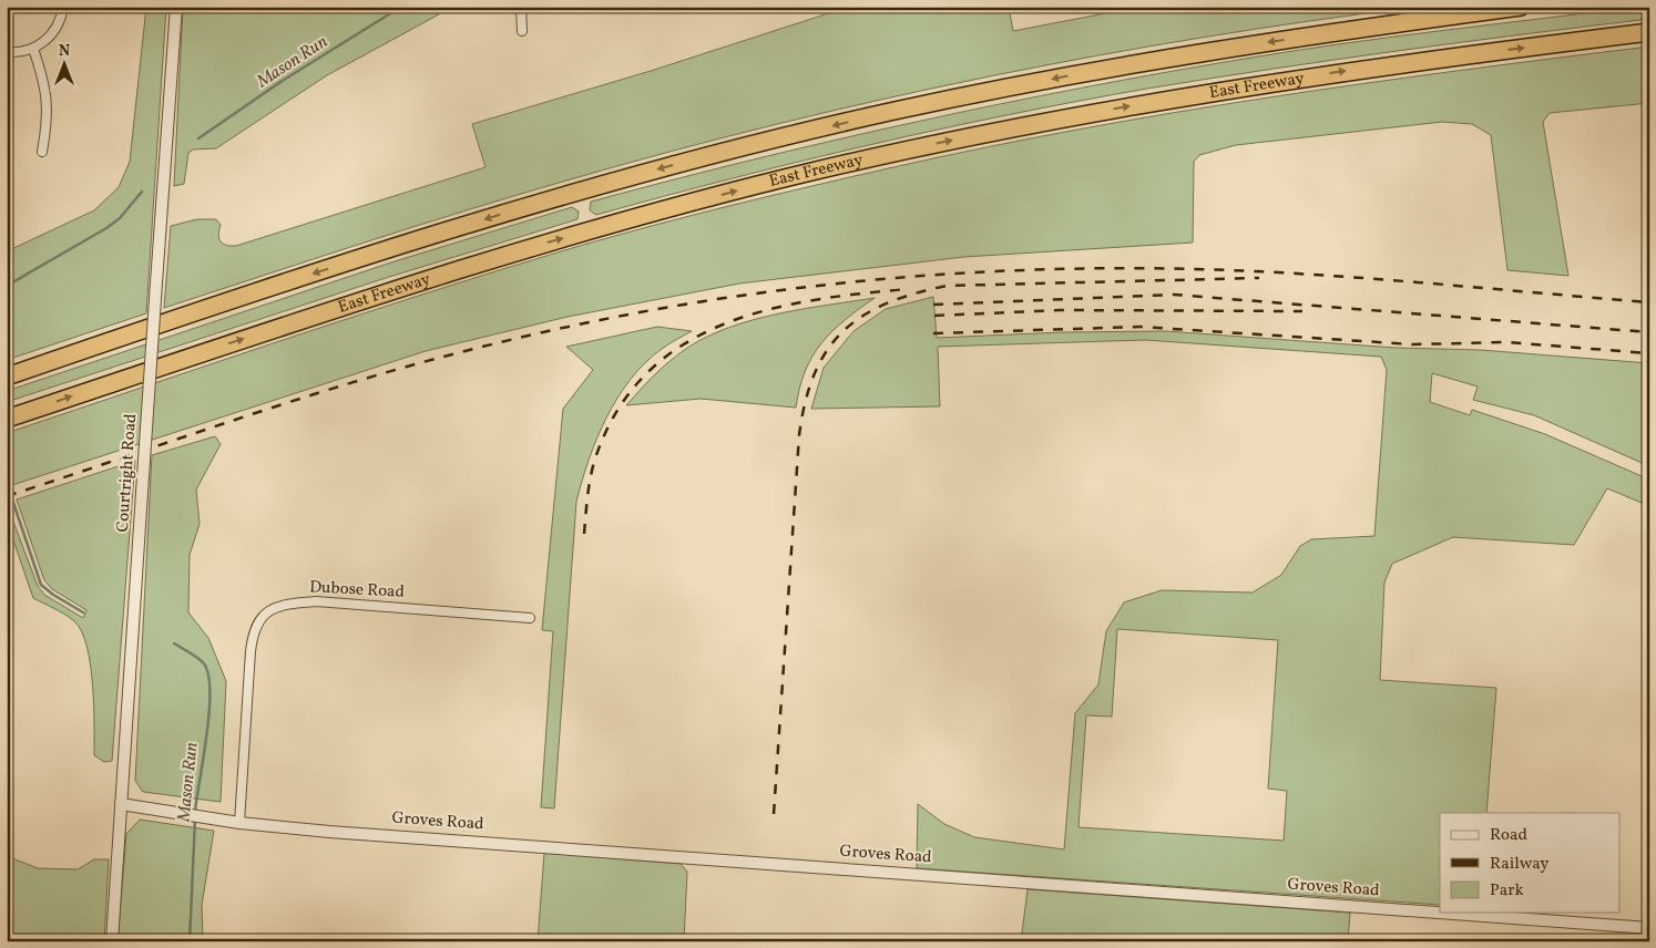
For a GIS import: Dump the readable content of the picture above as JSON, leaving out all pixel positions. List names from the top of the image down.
{
  "streets": {
    "highway": ["East Freeway"],
    "street": ["Courtright Road", "Dubose Road", "Groves Road"]
  },
  "crossings": [
    ["Courtright Road", "Groves Road"],
    ["Dubose Road", "Groves Road"]
  ],
  "water": ["Mason Run"],
  "legend": ["Road", "Railway", "Park"],
  "north": "top"
}
